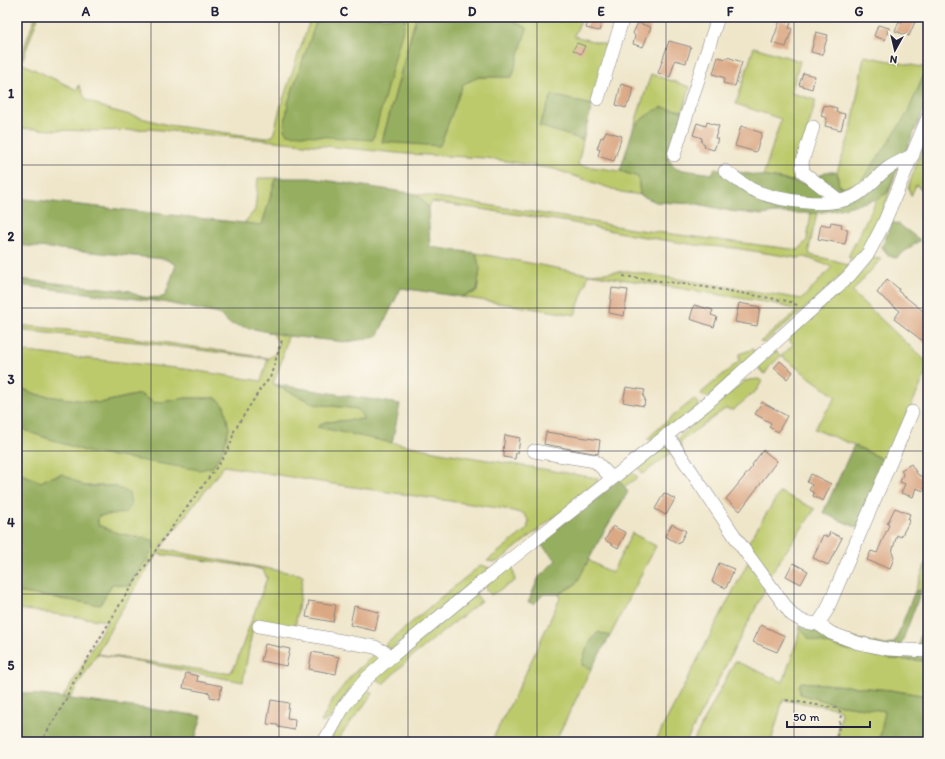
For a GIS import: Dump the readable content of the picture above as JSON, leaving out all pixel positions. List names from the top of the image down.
{
  "scale_bar": "50 m",
  "north": "bottom",
  "grid": {
    "columns": [
      "A",
      "B",
      "C",
      "D",
      "E",
      "F",
      "G"
    ],
    "rows": [
      "1",
      "2",
      "3",
      "4",
      "5"
    ]
  }
}
